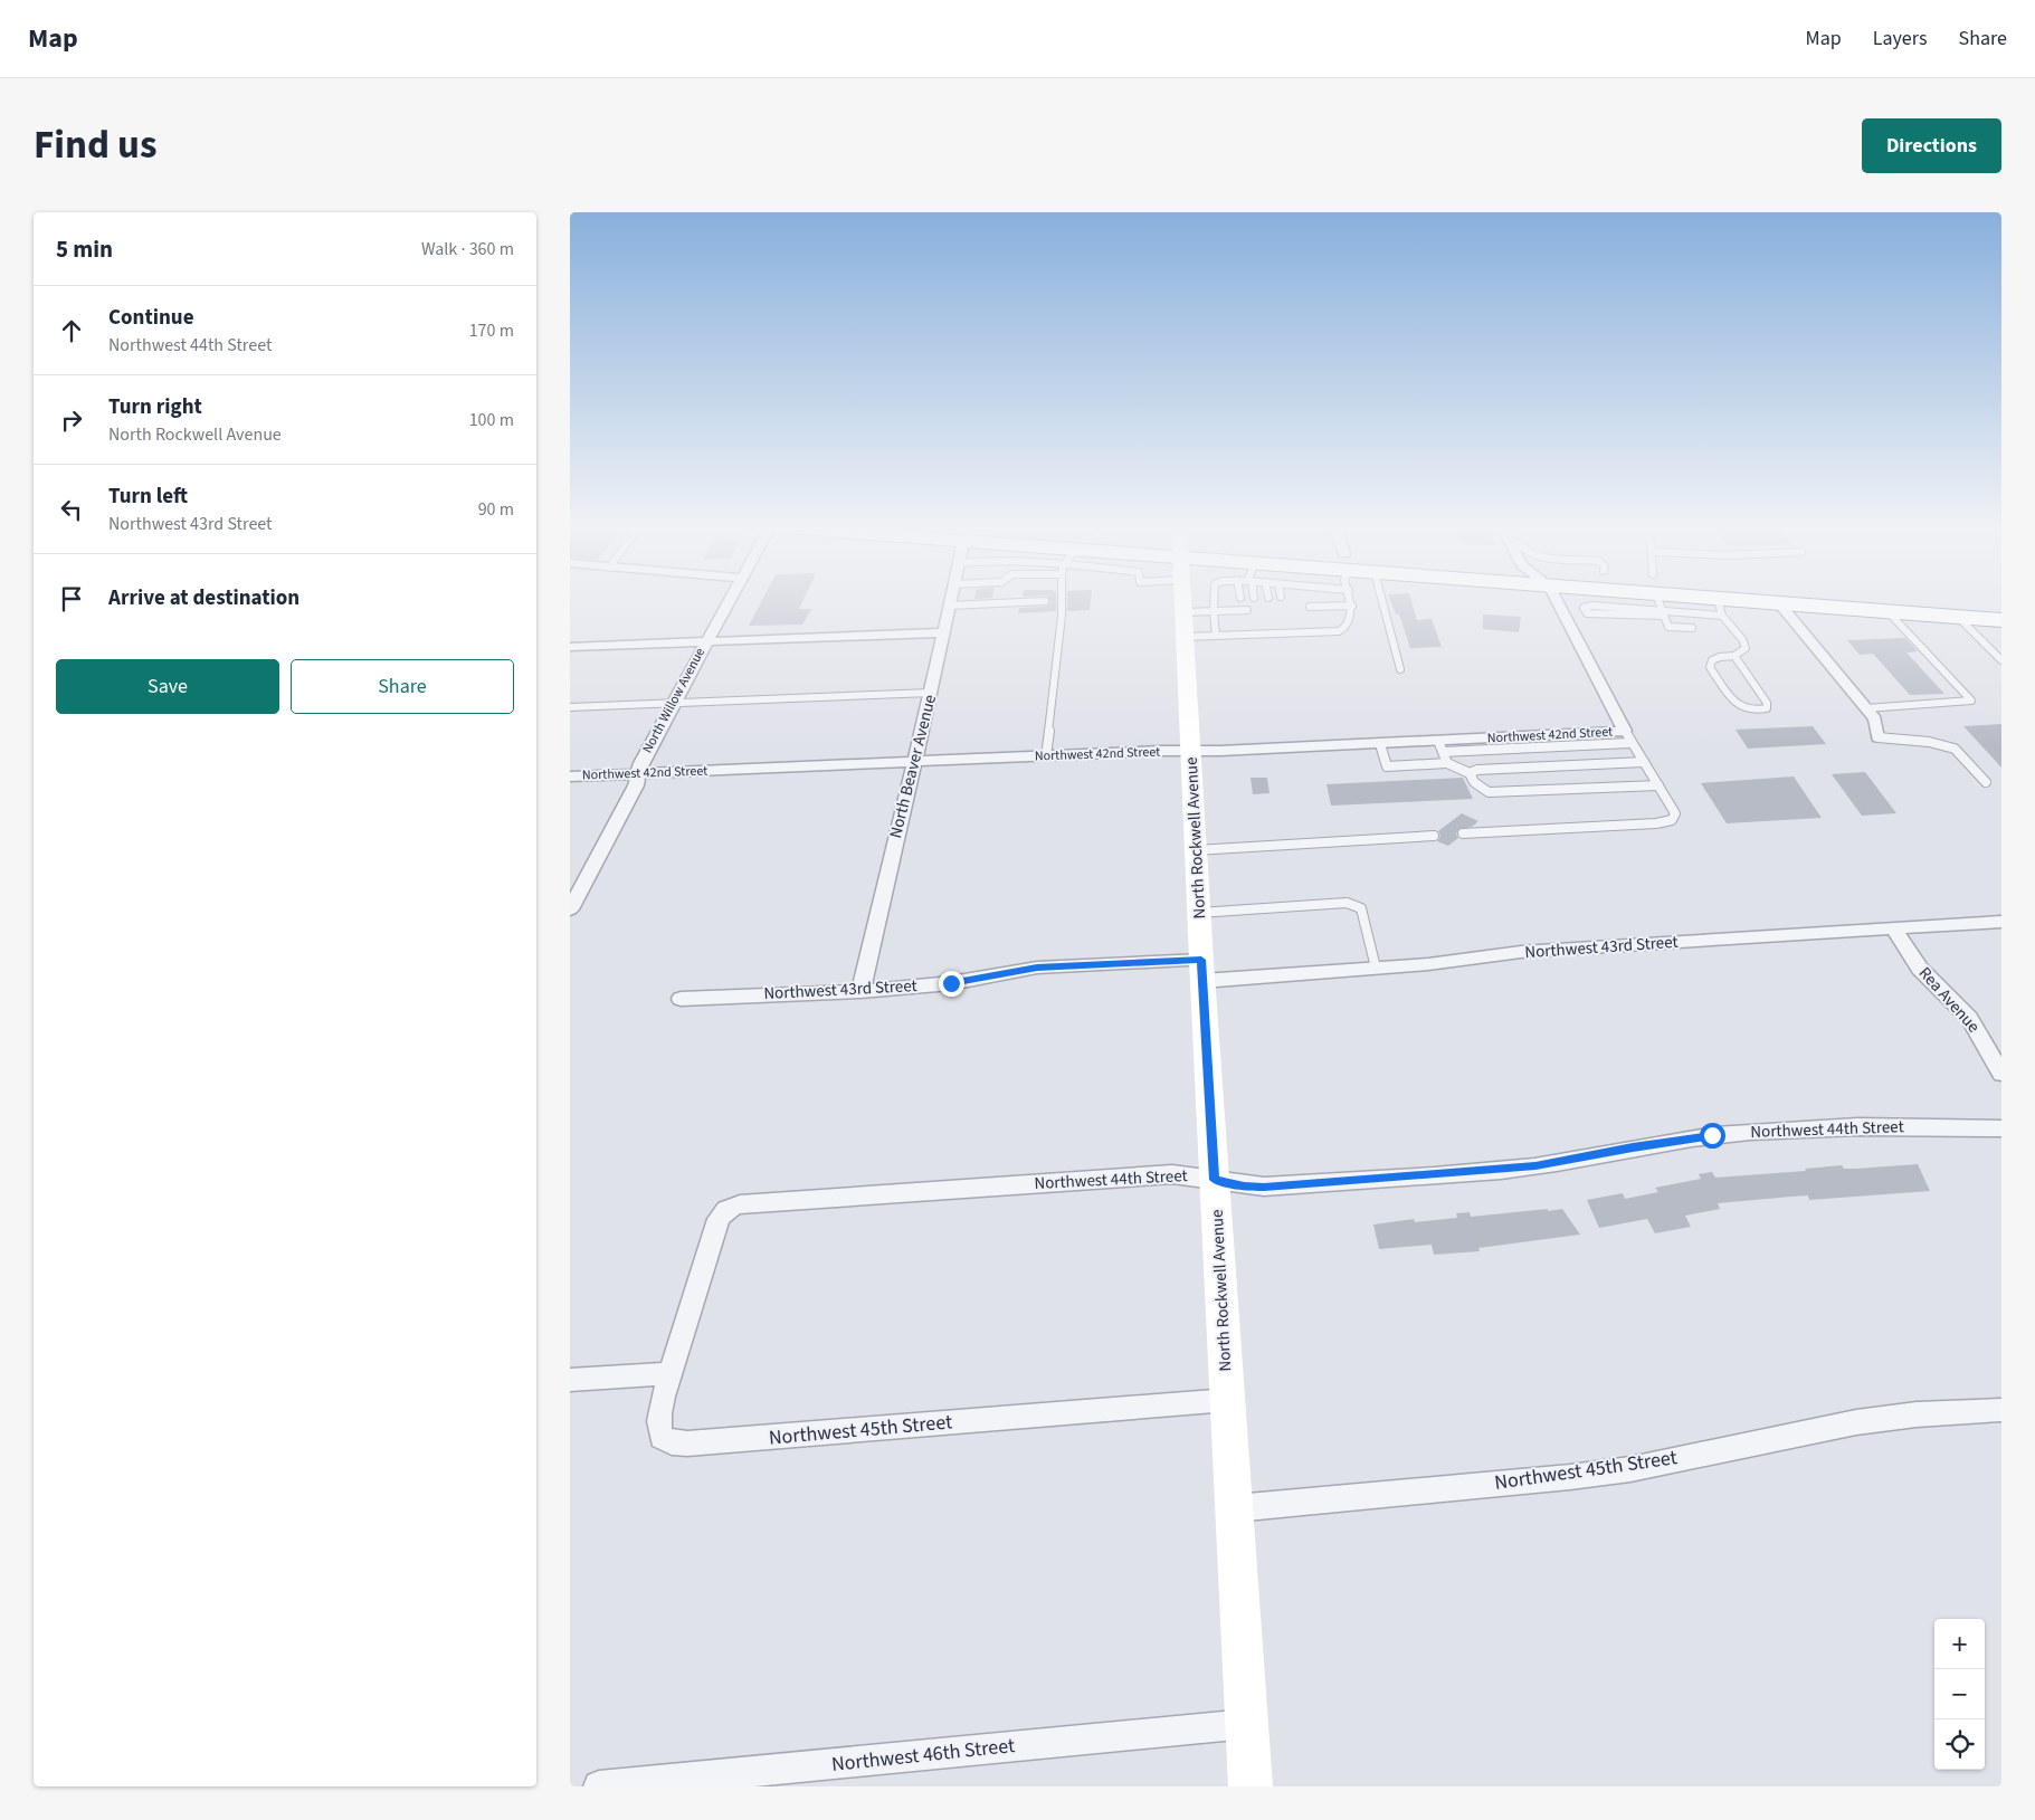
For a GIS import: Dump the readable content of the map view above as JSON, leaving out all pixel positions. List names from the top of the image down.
{
  "streets": {
    "main road": ["North Rockwell Avenue"],
    "street": [
      "North Willow Avenue",
      "Northwest 42nd Street",
      "North Beaver Avenue",
      "Northwest 43rd Street",
      "Rea Avenue",
      "Northwest 44th Street",
      "Northwest 45th Street",
      "Northwest 46th Street"
    ]
  },
  "crossings": [
    ["North Willow Avenue", "Northwest 42nd Street"],
    ["Northwest 42nd Street", "North Beaver Avenue"],
    ["Northwest 42nd Street", "North Rockwell Avenue"],
    ["North Beaver Avenue", "Northwest 43rd Street"],
    ["North Rockwell Avenue", "Northwest 43rd Street"],
    ["North Rockwell Avenue", "Northwest 44th Street"],
    ["North Rockwell Avenue", "Northwest 45th Street"],
    ["North Rockwell Avenue", "Northwest 46th Street"],
    ["Northwest 43rd Street", "Rea Avenue"],
    ["Northwest 44th Street", "Northwest 45th Street"]
  ],
  "page": {
    "header": "Map",
    "nav": ["Map", "Layers", "Share"],
    "title": "Find us",
    "buttons": [
      "Directions",
      ["Save", "Share"]
    ],
    "heading": ["5 min", "Walk · 360 m"],
    "list": [
      ["Continue", "Northwest 44th Street", "170 m"],
      ["Turn right", "North Rockwell Avenue", "100 m"],
      ["Turn left", "Northwest 43rd Street", "90 m"],
      "Arrive at destination"
    ],
    "map_buttons": ["+", "−"]
  }
}
